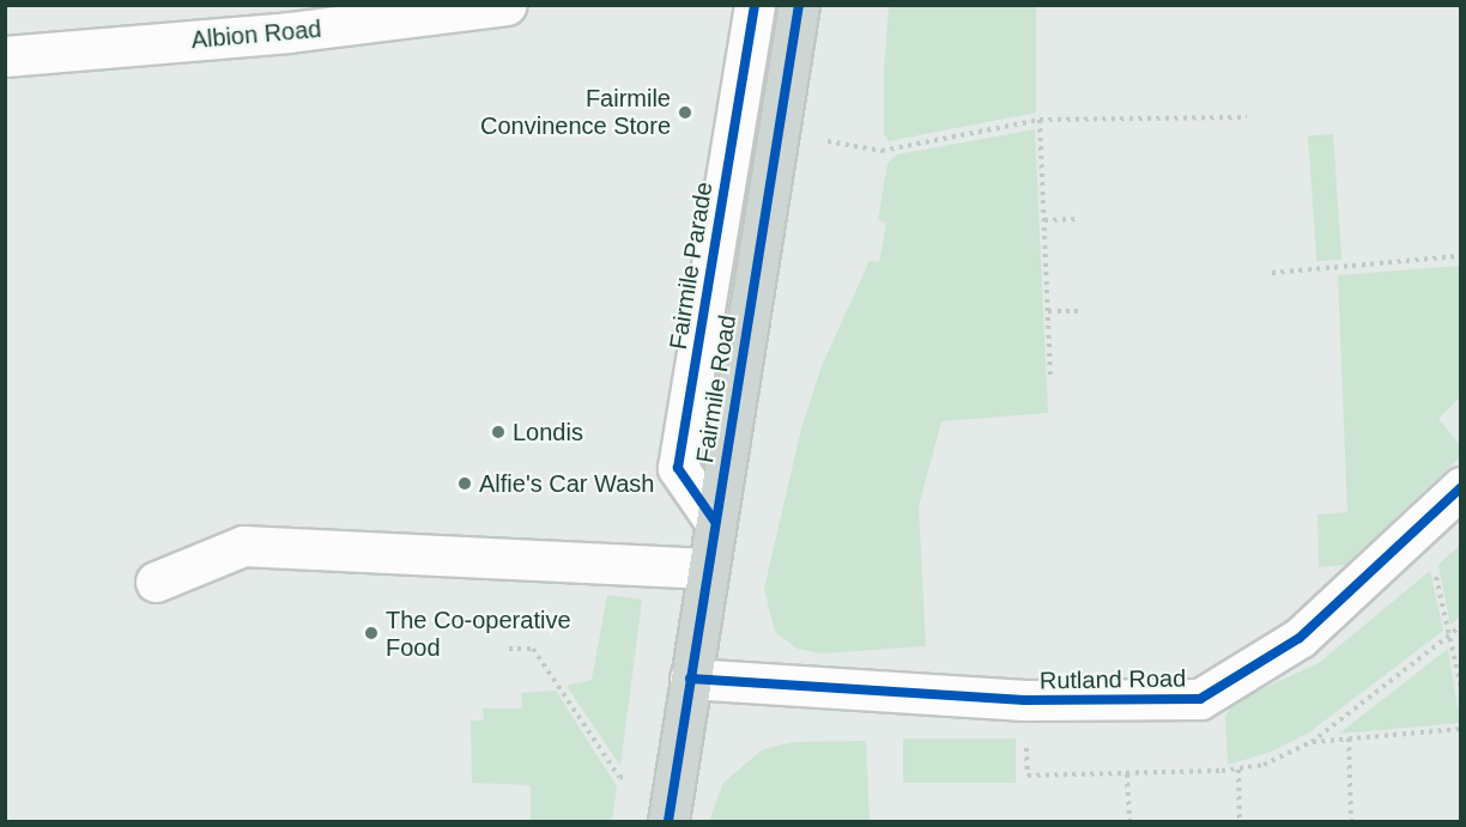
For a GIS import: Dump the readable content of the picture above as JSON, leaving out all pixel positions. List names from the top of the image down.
{
  "streets": {
    "main road": ["Fairmile Road"],
    "street": ["Albion Road", "Fairmile Parade", "Rutland Road"]
  },
  "crossings": [
    ["Fairmile Parade", "Fairmile Road"],
    ["Fairmile Road", "Rutland Road"]
  ],
  "places": [
    "Fairmile Convinence Store",
    "Londis",
    "Alfie's Car Wash",
    "The Co-operative Food"
  ]
}
